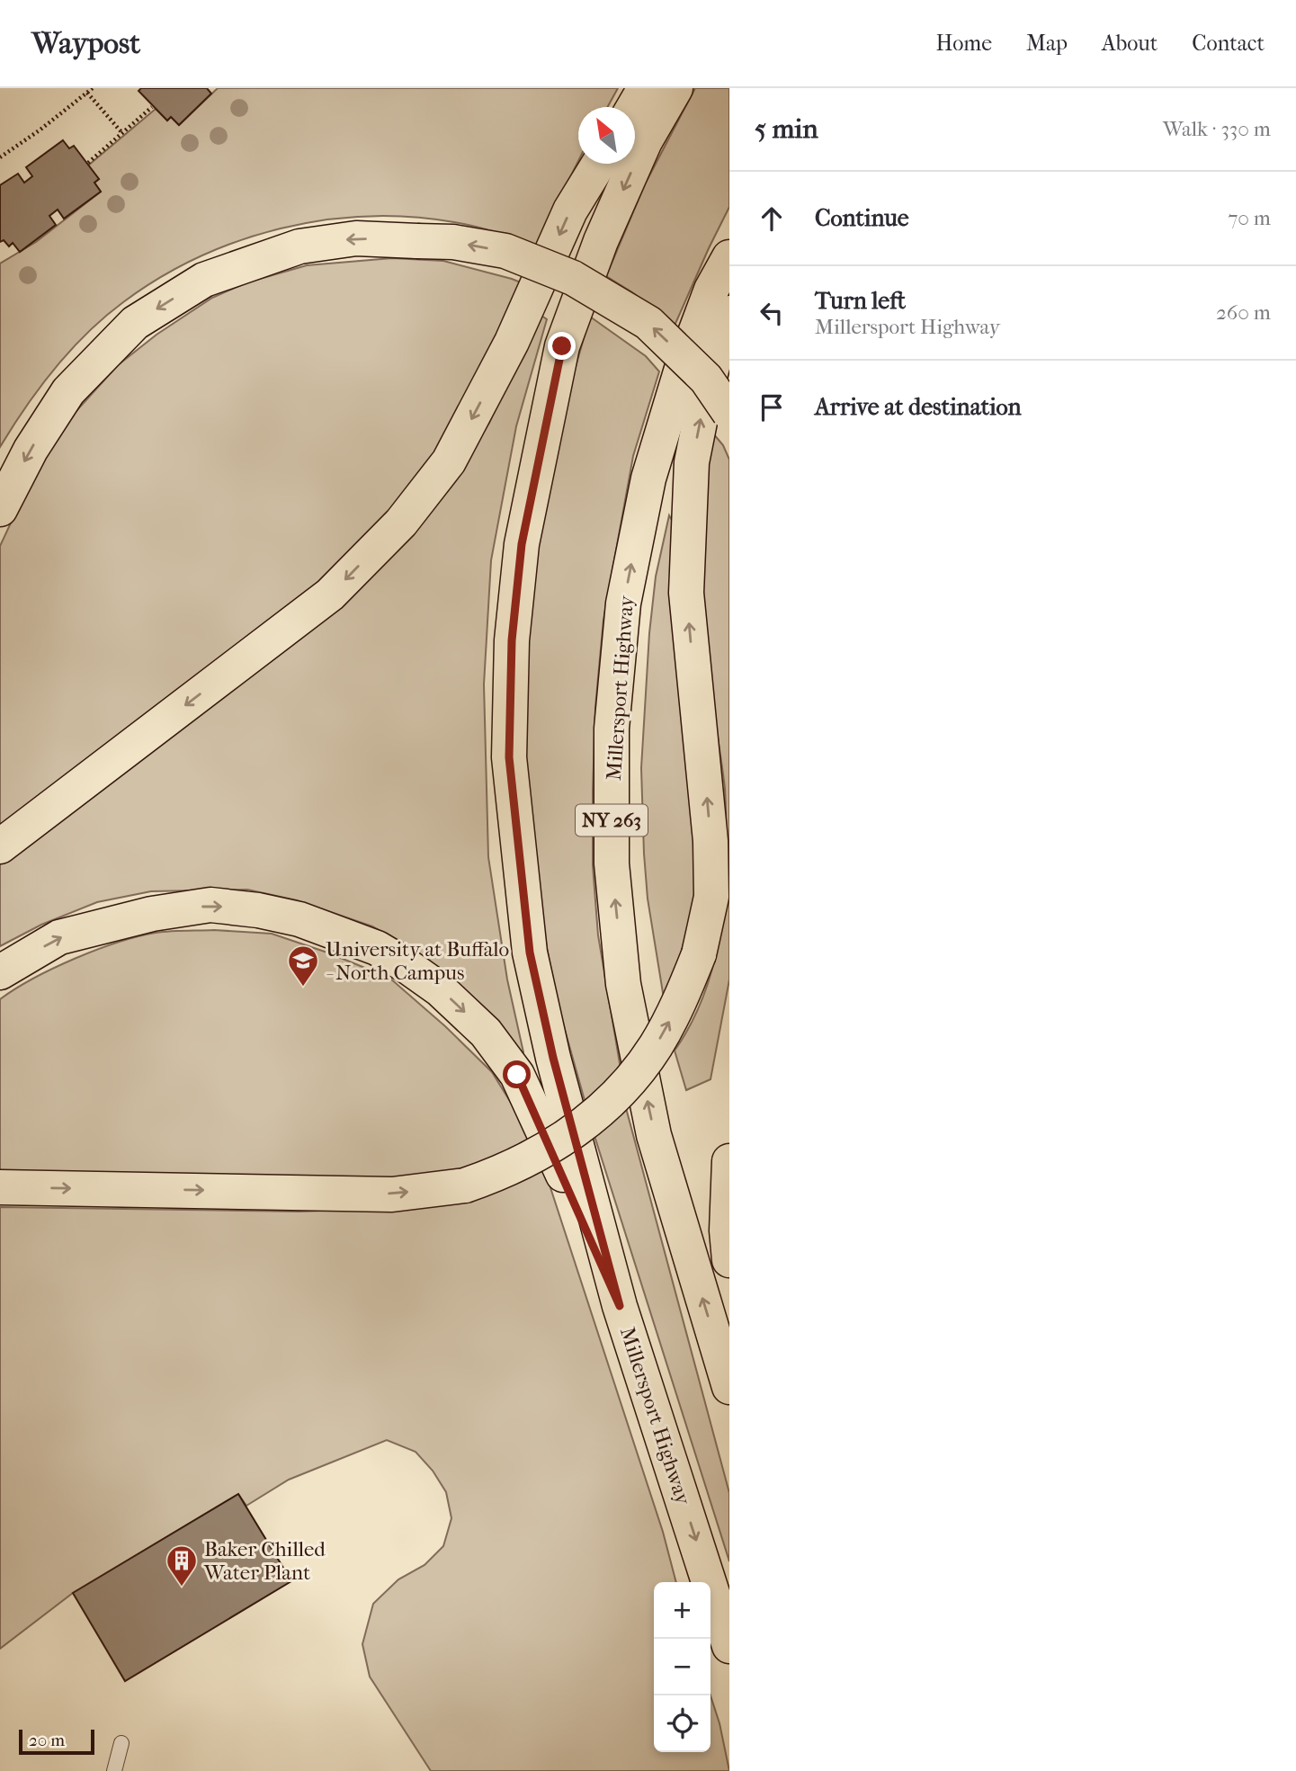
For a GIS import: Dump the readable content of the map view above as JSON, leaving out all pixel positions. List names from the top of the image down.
{
  "streets": {
    "main road": ["Millersport Highway", "NY 263"]
  },
  "places": {
    "school or university": ["University at Buffalo - North Campus"],
    "building": ["Baker Chilled Water Plant"]
  },
  "scale_bar": "20 m",
  "north": "top left",
  "page": {
    "header": "Waypost",
    "nav": [
      "Home",
      "Map",
      "About",
      "Contact"
    ],
    "heading": ["5 min", "Walk · 330 m"],
    "list": [
      ["Continue", "70 m"],
      ["Turn left", "Millersport Highway", "260 m"],
      "Arrive at destination"
    ],
    "map_buttons": ["+", "−"],
    "scale": "20 m"
  }
}
